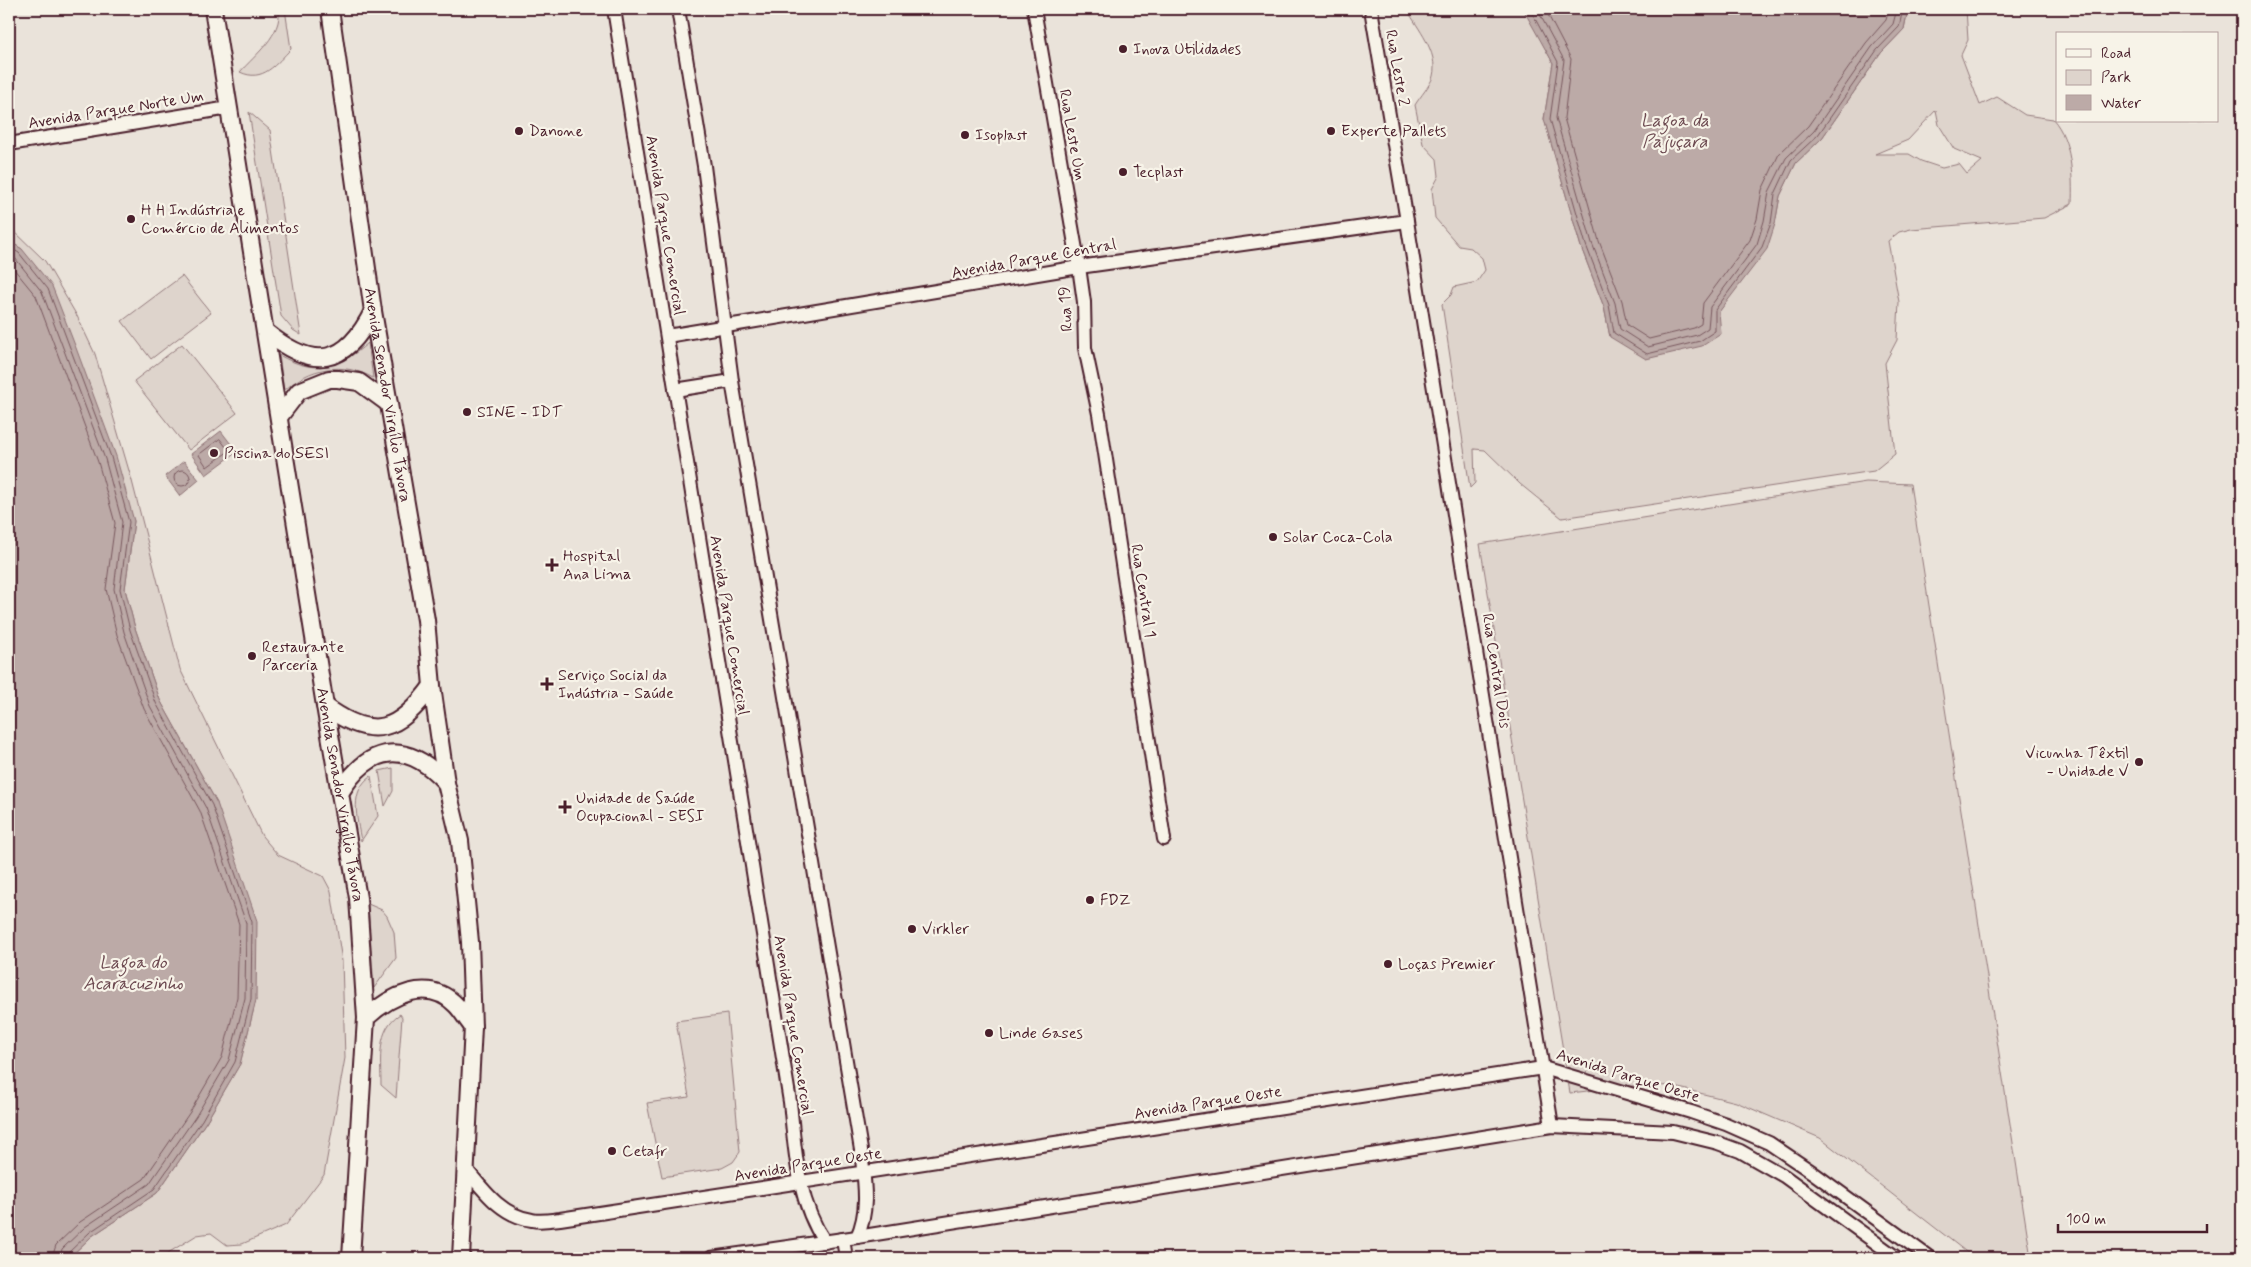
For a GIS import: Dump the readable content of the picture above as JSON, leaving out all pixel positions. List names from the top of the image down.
{
  "streets": {
    "main road": ["Avenida Senador Virgílio Távora"],
    "street": [
      "Rua Leste 2",
      "Avenida Parque Norte Um",
      "Rua Leste Um",
      "Avenida Parque Comercial",
      "Avenida Parque Central",
      "Rua 19",
      "Rua Central 1",
      "Rua Central Dois",
      "Avenida Parque Oeste"
    ]
  },
  "crossings": [
    ["Rua Leste 2", "Avenida Parque Central"],
    ["Rua Leste 2", "Rua Central Dois"],
    ["Avenida Parque Norte Um", "Avenida Senador Virgílio Távora"],
    ["Rua Leste Um", "Avenida Parque Central"],
    ["Rua Leste Um", "Rua 19"],
    ["Avenida Parque Comercial", "Avenida Parque Central"],
    ["Avenida Parque Comercial", "Avenida Parque Oeste"],
    ["Avenida Parque Central", "Rua 19"],
    ["Avenida Parque Central", "Rua Central Dois"],
    ["Rua 19", "Rua Central 1"],
    ["Avenida Senador Virgílio Távora", "Avenida Parque Oeste"],
    ["Rua Central Dois", "Avenida Parque Oeste"]
  ],
  "water": ["Lagoa da Pajuçara", "Lagoa do Acaracuzinho"],
  "places": {
    "other": [
      "Inova Utilidades",
      "Danone",
      "Experte Pallets",
      "Isoplast",
      "Tecplast",
      "H H Indústria e Comércio de Alimentos",
      "SINE - IDT",
      "Piscina do SESI",
      "Solar Coca-Cola",
      "Restaurante Parceria",
      "Vicunha Têxtil - Unidade V",
      "FDZ",
      "Virkler",
      "Loças Premier",
      "Linde Gases",
      "Cetafr"
    ],
    "health": ["Hospital Ana Lima", "Serviço Social da Indústria - Saúde", "Unidade de Saúde Ocupacional - SESI"]
  },
  "legend": ["Road", "Park", "Water"],
  "scale_bar": "100 m"
}
